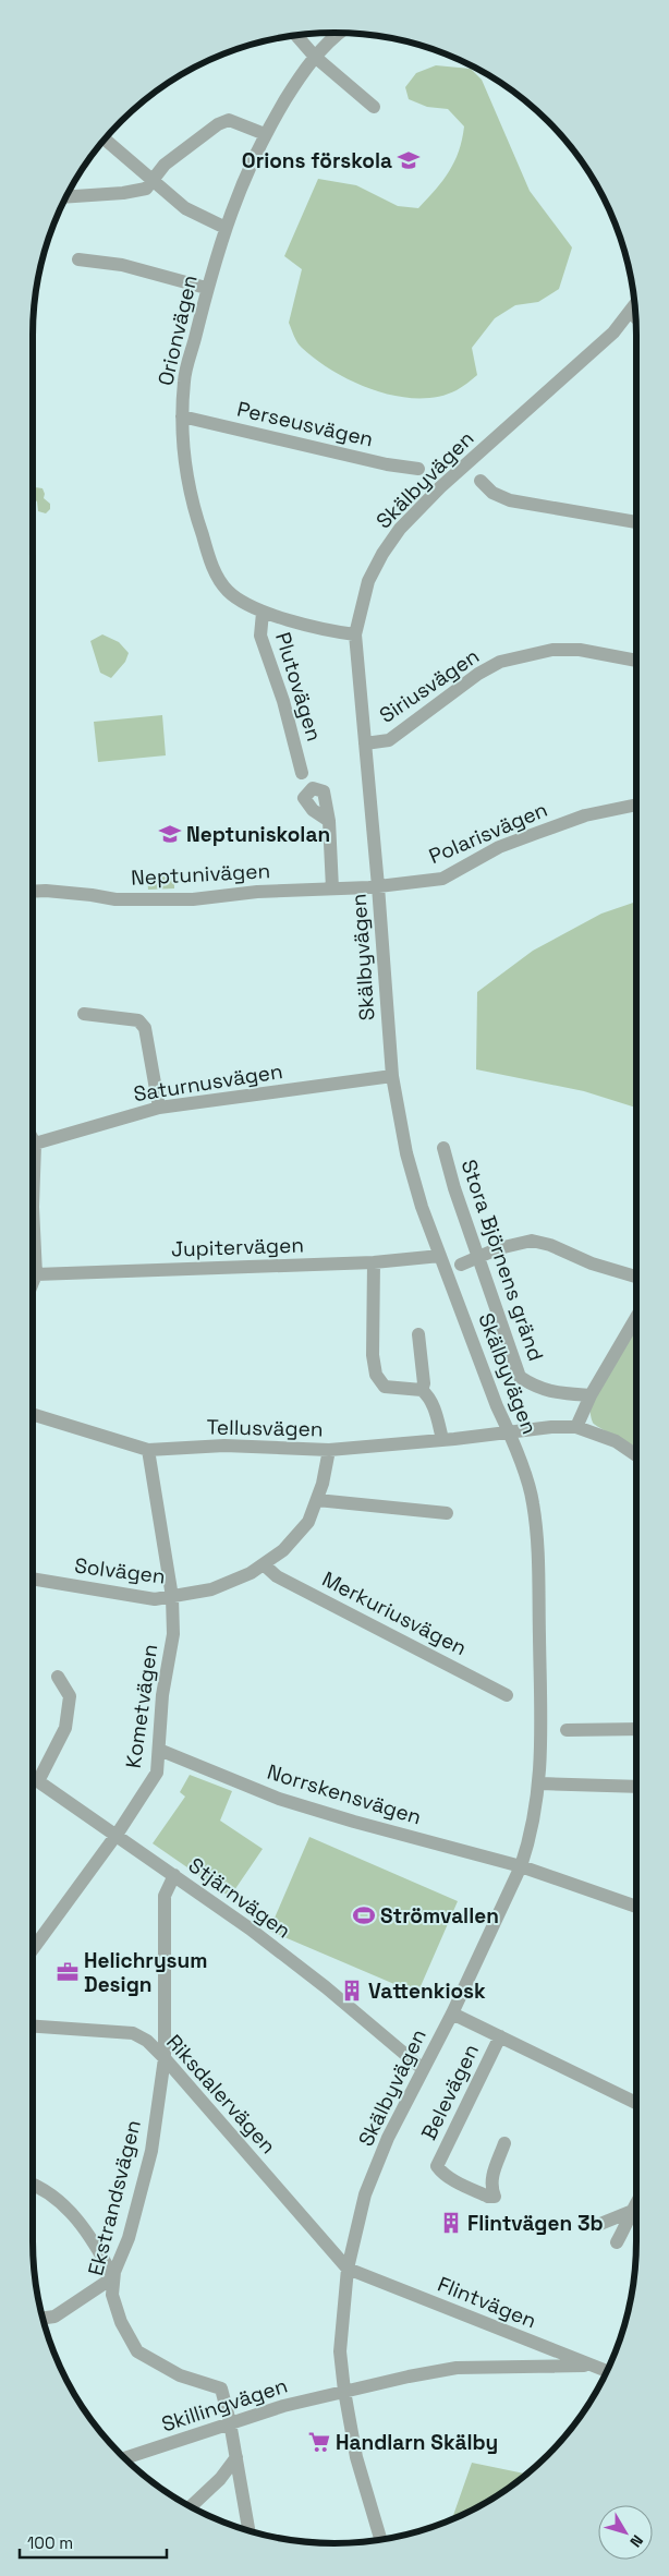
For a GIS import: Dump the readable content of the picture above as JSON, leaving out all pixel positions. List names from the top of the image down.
{
  "streets": {
    "street": [
      "Orionvägen",
      "Perseusvägen",
      "Skälbyvägen",
      "Siriusvägen",
      "Plutovägen",
      "Polarisvägen",
      "Neptunivägen",
      "Saturnusvägen",
      "Jupitervägen",
      "Stora Björnens gränd",
      "Tellusvägen",
      "Solvägen",
      "Merkuriusvägen",
      "Kometvägen",
      "Norrskensvägen",
      "Stjärnvägen",
      "Belevägen",
      "Riksdalervägen",
      "Ekstrandsvägen",
      "Flintvägen",
      "Skillingvägen"
    ]
  },
  "crossings": [
    ["Orionvägen", "Perseusvägen"],
    ["Orionvägen", "Skälbyvägen"],
    ["Orionvägen", "Plutovägen"],
    ["Skälbyvägen", "Siriusvägen"],
    ["Skälbyvägen", "Polarisvägen"],
    ["Skälbyvägen", "Neptunivägen"],
    ["Skälbyvägen", "Saturnusvägen"],
    ["Skälbyvägen", "Jupitervägen"],
    ["Skälbyvägen", "Tellusvägen"],
    ["Skälbyvägen", "Norrskensvägen"],
    ["Skälbyvägen", "Stjärnvägen"],
    ["Skälbyvägen", "Riksdalervägen"],
    ["Skälbyvägen", "Flintvägen"],
    ["Skälbyvägen", "Skillingvägen"],
    ["Polarisvägen", "Neptunivägen"],
    ["Tellusvägen", "Solvägen"],
    ["Tellusvägen", "Kometvägen"],
    ["Solvägen", "Merkuriusvägen"],
    ["Solvägen", "Kometvägen"],
    ["Kometvägen", "Norrskensvägen"],
    ["Kometvägen", "Stjärnvägen"],
    ["Stjärnvägen", "Ekstrandsvägen"],
    ["Riksdalervägen", "Ekstrandsvägen"],
    ["Riksdalervägen", "Flintvägen"],
    ["Ekstrandsvägen", "Skillingvägen"],
    ["Flintvägen", "Skillingvägen"]
  ],
  "places": {
    "school or university": ["Orions förskola", "Neptuniskolan"],
    "sports": ["Strömvallen"],
    "office": ["Helichrysum Design"],
    "building": ["Vattenkiosk", "Flintvägen 3b"],
    "supermarket": ["Handlarn Skälby"]
  },
  "scale_bar": "100 m",
  "north": "bottom right"
}
